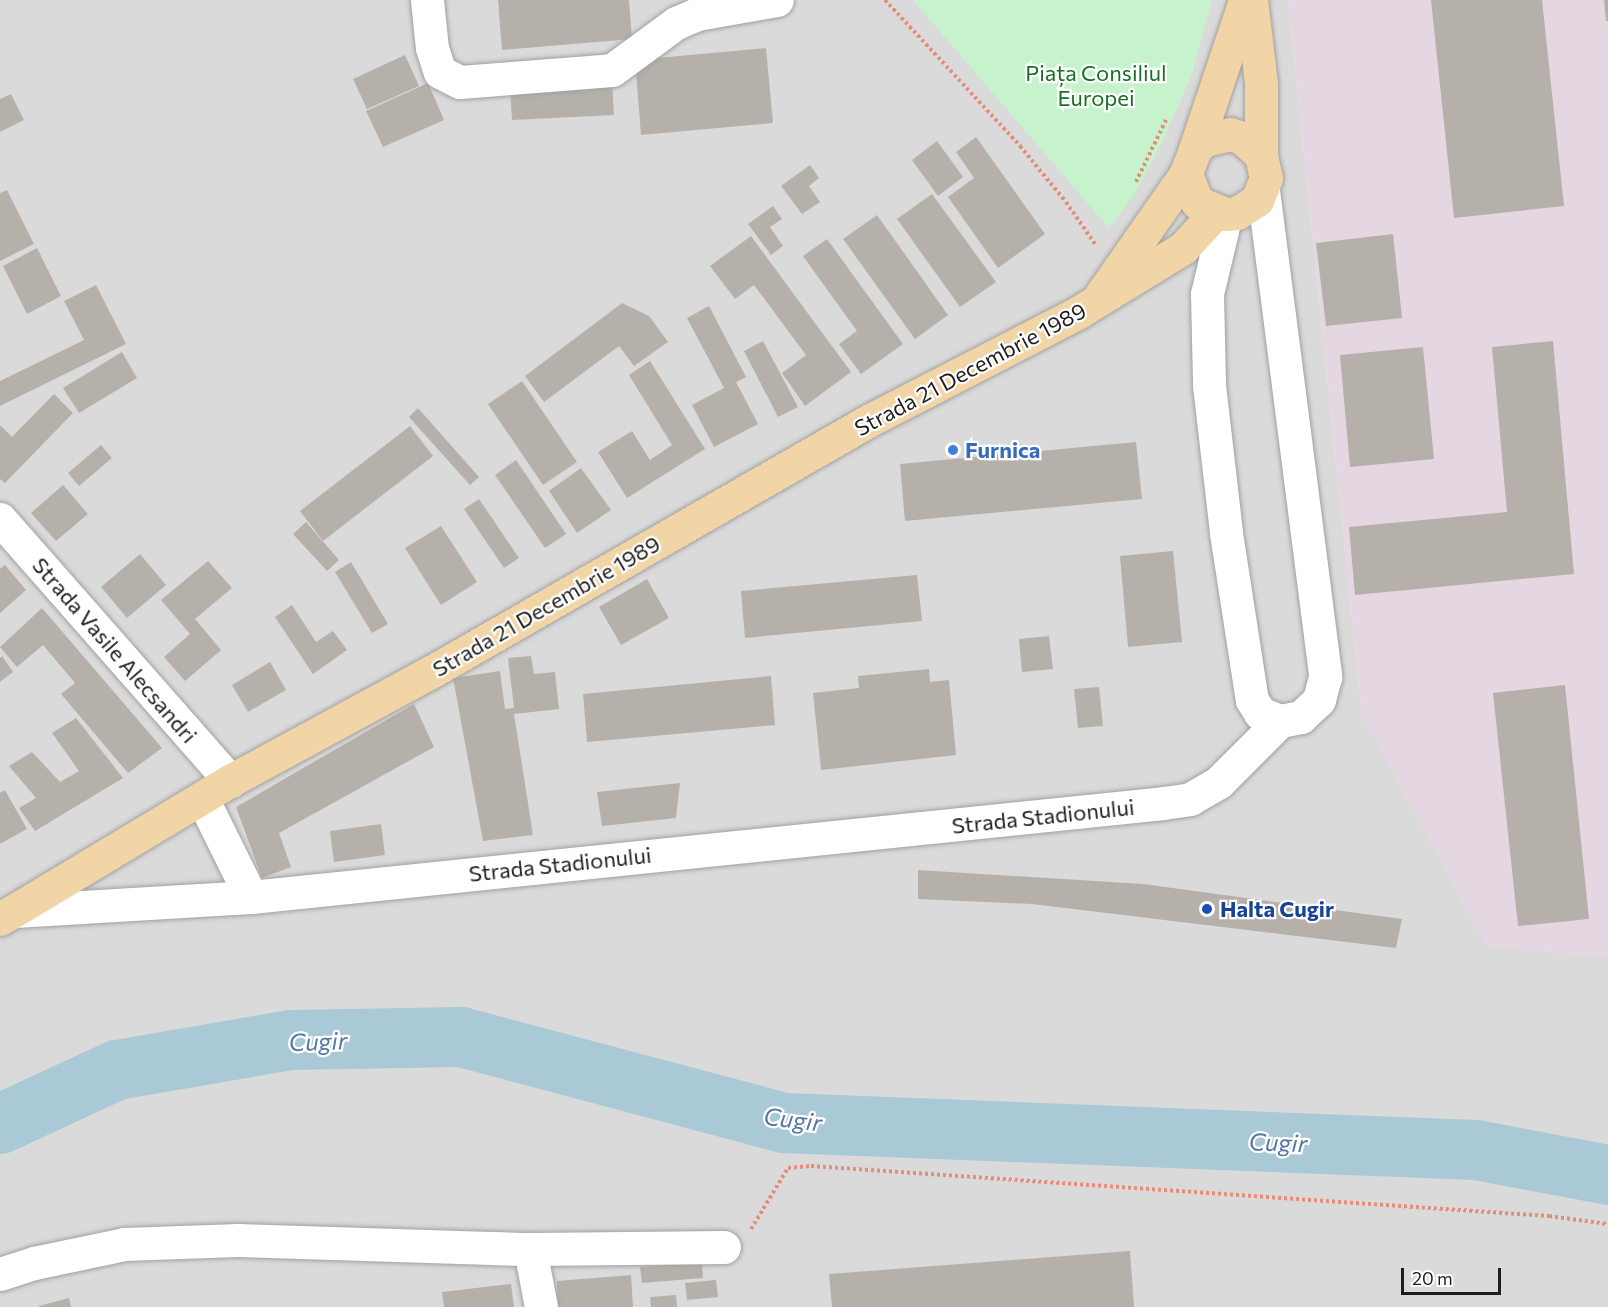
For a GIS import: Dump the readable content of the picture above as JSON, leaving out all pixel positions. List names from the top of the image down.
{
  "streets": {
    "main road": ["Strada 21 Decembrie 1989"],
    "street": ["Strada Vasile Alecsandri", "Strada Stadionului"]
  },
  "crossings": [
    ["Strada 21 Decembrie 1989", "Strada Vasile Alecsandri"],
    ["Strada 21 Decembrie 1989", "Strada Stadionului"]
  ],
  "water": ["Cugir"],
  "parks": ["Piața Consiliul Europei"],
  "places": ["Furnica", "Halta Cugir"],
  "scale_bar": "20 m"
}
